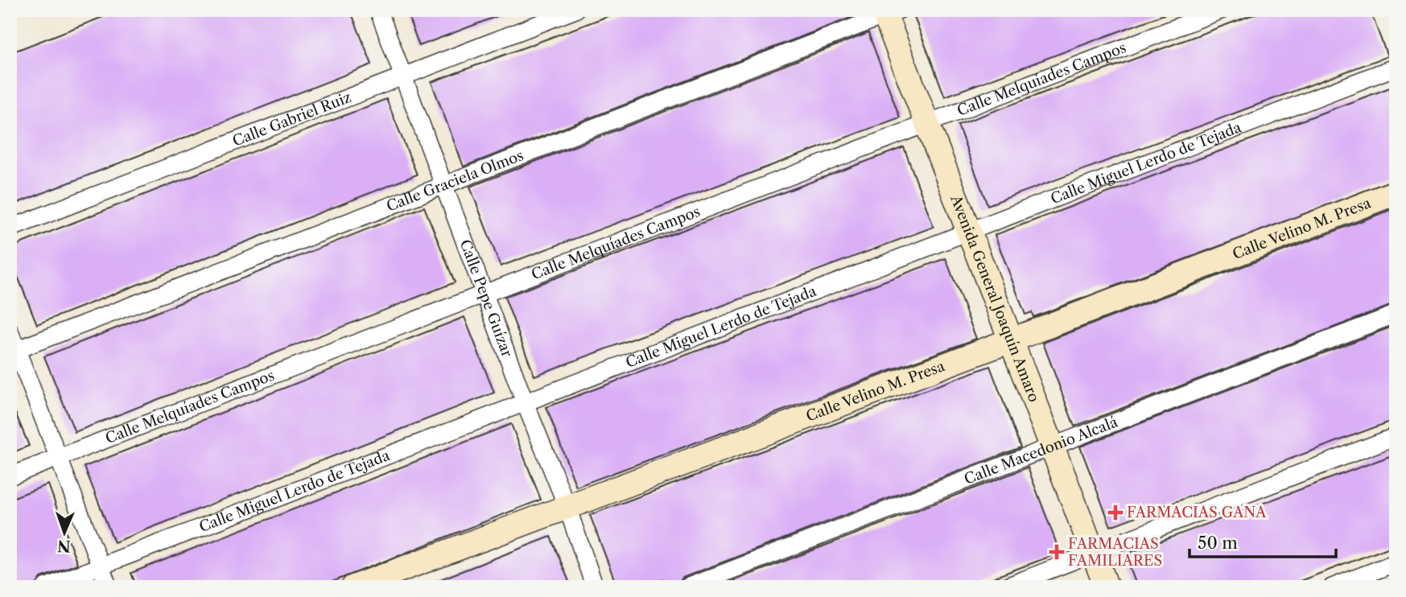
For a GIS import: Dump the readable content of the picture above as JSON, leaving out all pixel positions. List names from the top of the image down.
{
  "streets": {
    "street": [
      "Calle Melquíades Campos",
      "Calle Gabriel Ruiz",
      "Calle Miguel Lerdo de Tejada",
      "Calle Graciela Olmos",
      "Calle Velino M. Presa",
      "Calle Pepe Guízar",
      "Avenida General Joaquín Amaro",
      "Calle Macedonio Alcalá"
    ]
  },
  "crossings": [
    ["Calle Melquíades Campos", "Calle Pepe Guízar"],
    ["Calle Melquíades Campos", "Avenida General Joaquín Amaro"],
    ["Calle Gabriel Ruiz", "Calle Pepe Guízar"],
    ["Calle Miguel Lerdo de Tejada", "Calle Pepe Guízar"],
    ["Calle Miguel Lerdo de Tejada", "Avenida General Joaquín Amaro"],
    ["Calle Graciela Olmos", "Calle Pepe Guízar"],
    ["Calle Graciela Olmos", "Avenida General Joaquín Amaro"],
    ["Calle Velino M. Presa", "Calle Pepe Guízar"],
    ["Calle Velino M. Presa", "Avenida General Joaquín Amaro"],
    ["Avenida General Joaquín Amaro", "Calle Macedonio Alcalá"]
  ],
  "places": {
    "health": ["FARMACIAS GANA", "FARMACIAS FAMILIARES"]
  },
  "scale_bar": "50 m",
  "north": "bottom"
}
